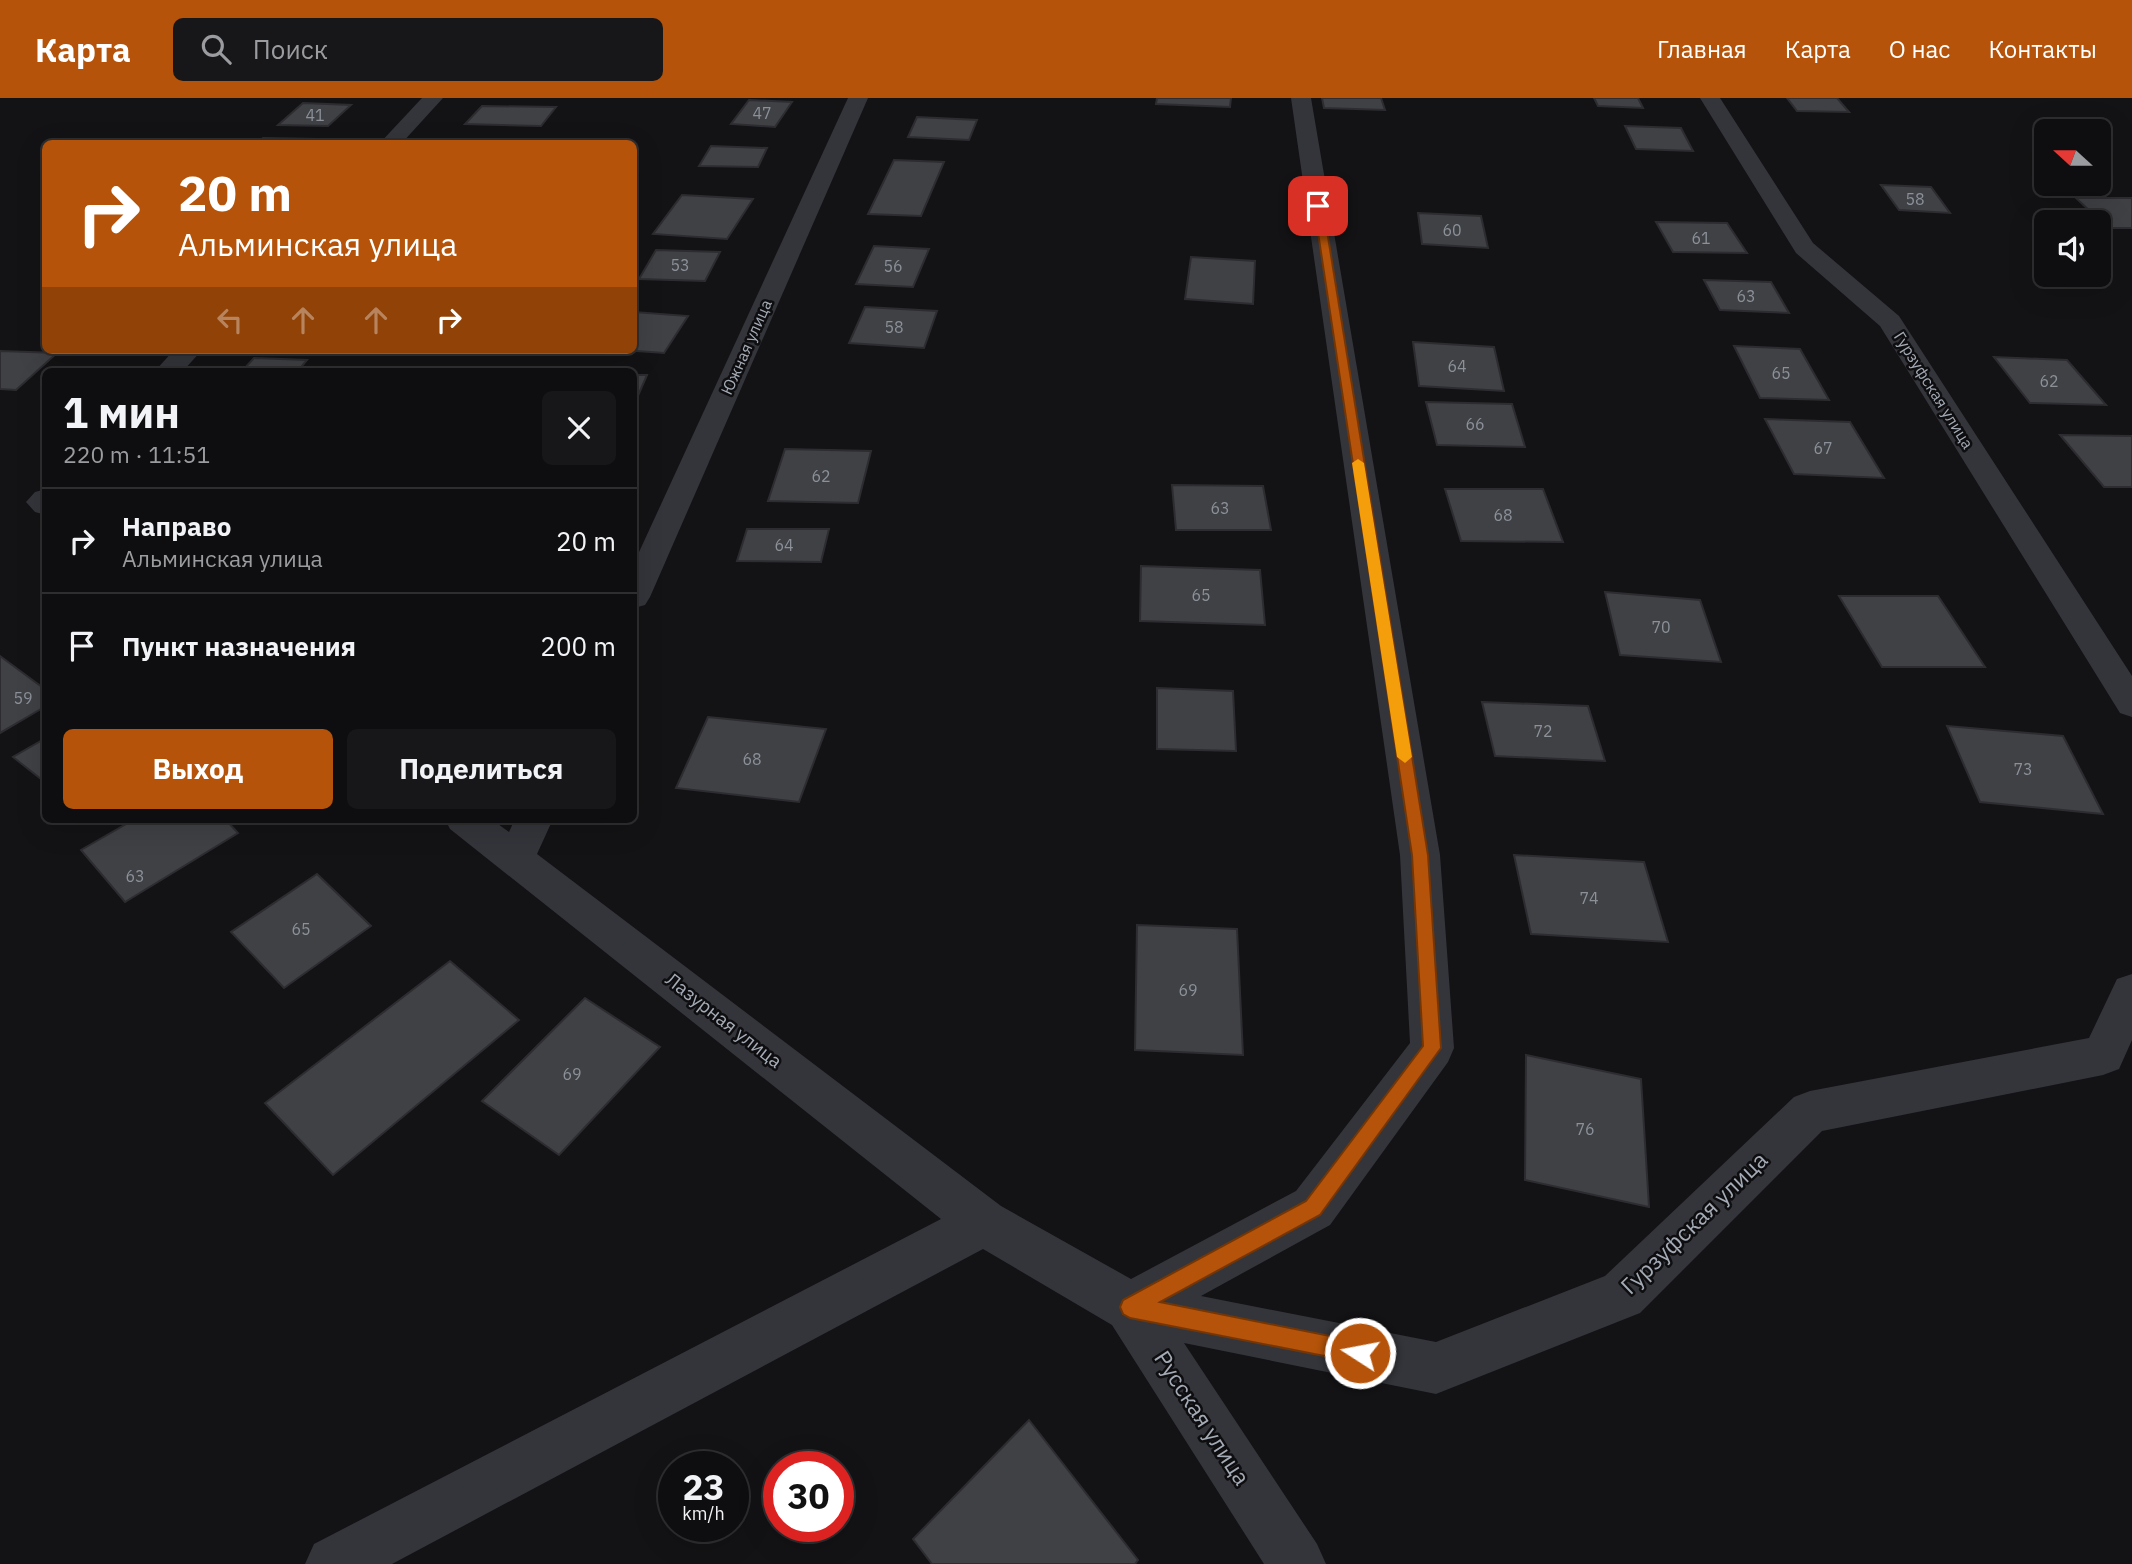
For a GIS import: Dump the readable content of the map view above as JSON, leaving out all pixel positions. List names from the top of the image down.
{
  "streets": {
    "street": [
      "Южная улица",
      "Гурзуфская улица",
      "Лазурная улица",
      "Русская улица"
    ]
  },
  "crossings": [
    ["Гурзуфская улица", "Русская улица"],
    ["Лазурная улица", "Русская улица"]
  ],
  "house_numbers": [
    "47",
    "41",
    "58",
    "60",
    "61",
    "53",
    "56",
    "63",
    "58",
    "64",
    "65",
    "62",
    "66",
    "67",
    "62",
    "63",
    "68",
    "64",
    "65",
    "70",
    "59",
    "72",
    "68",
    "73",
    "63",
    "74",
    "65",
    "69",
    "69",
    "76"
  ],
  "north": "left",
  "page": {
    "header": "Карта",
    "search": "Поиск",
    "nav": [
      "Главная",
      "Карта",
      "О нас",
      "Контакты"
    ],
    "turn": ["20 m", "Альминская улица"],
    "heading": ["1 мин", "220 m · 11:51"],
    "list": [
      {
        "name": "Направо",
        "note": "Альминская улица",
        "value": "20 m"
      },
      {
        "name": "Пункт назначения",
        "value": "200 m"
      }
    ],
    "buttons": ["Выход", "Поделиться"],
    "speed": "23 km/h",
    "limit": "30"
  }
}
